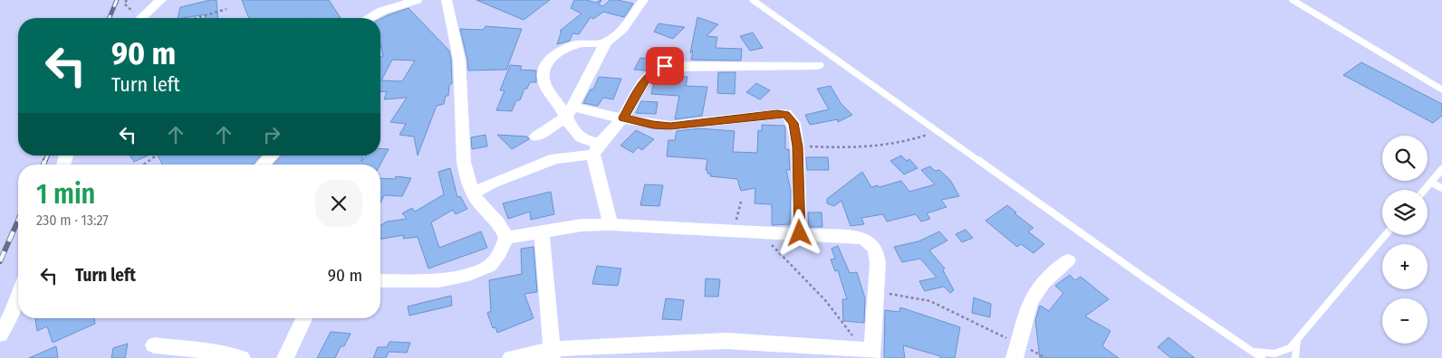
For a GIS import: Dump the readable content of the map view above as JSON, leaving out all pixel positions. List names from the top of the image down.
{
  "page": {
    "turn": ["90 m", "Turn left"],
    "map_buttons": ["+", "−"],
    "heading": ["1 min", "230 m · 13:27"],
    "list": [
      {
        "name": "Turn left",
        "value": "90 m"
      }
    ]
  }
}
